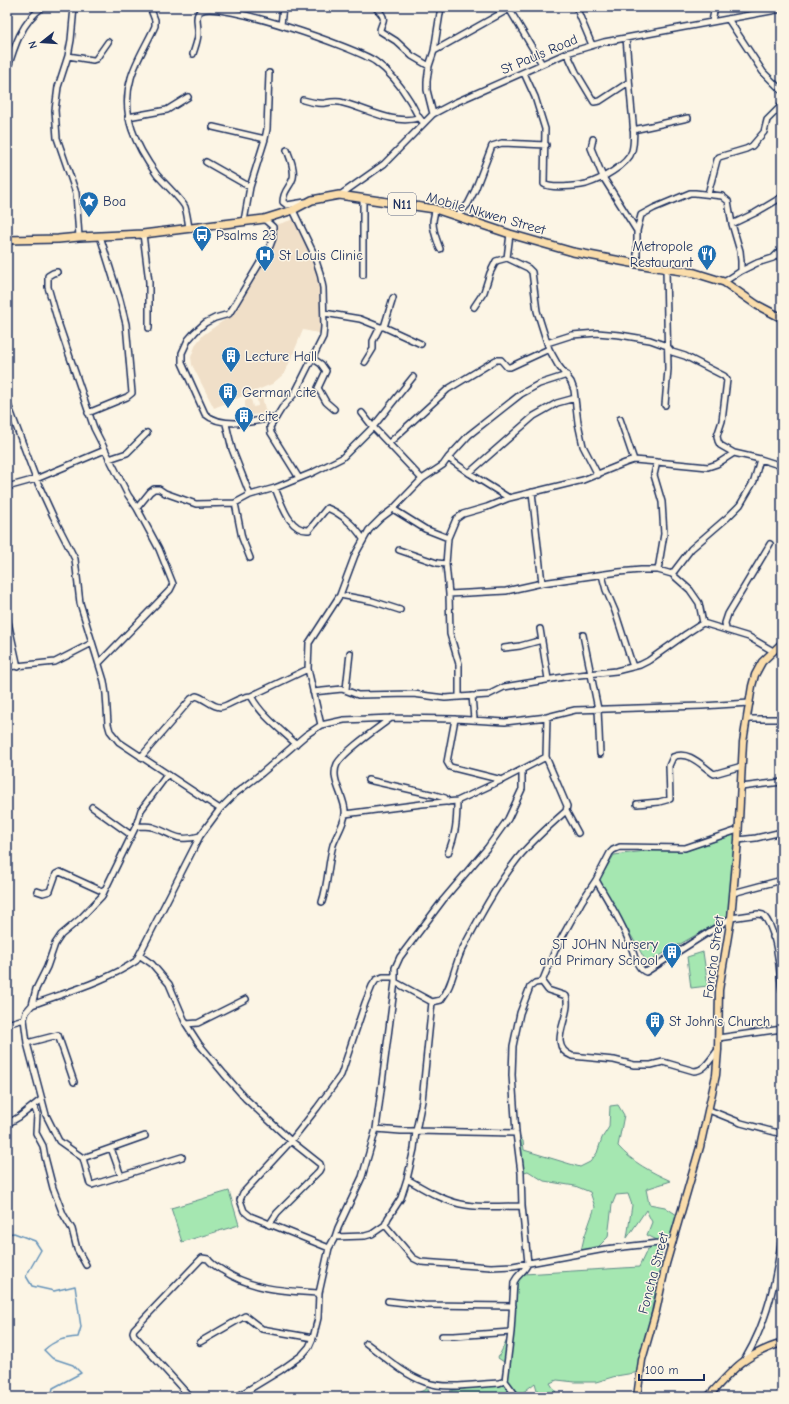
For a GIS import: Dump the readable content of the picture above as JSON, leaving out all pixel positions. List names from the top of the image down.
{
  "streets": {
    "highway": ["N11", "Mobile Nkwen Street"],
    "main road": ["Foncha Street"],
    "street": ["St Pauls Road"]
  },
  "crossings": [
    ["St Pauls Road", "Mobile Nkwen Street"]
  ],
  "places": {
    "place": ["Boa"],
    "bus stop": ["Psalms 23"],
    "restaurant": ["Metropole Restaurant"],
    "hospital": ["St Louis Clinic"],
    "building": [
      "Lecture Hall",
      "German cite",
      "cite",
      "ST JOHN Nursery and Primary School",
      "St John's Church"
    ]
  },
  "scale_bar": "100 m",
  "north": "left"
}
